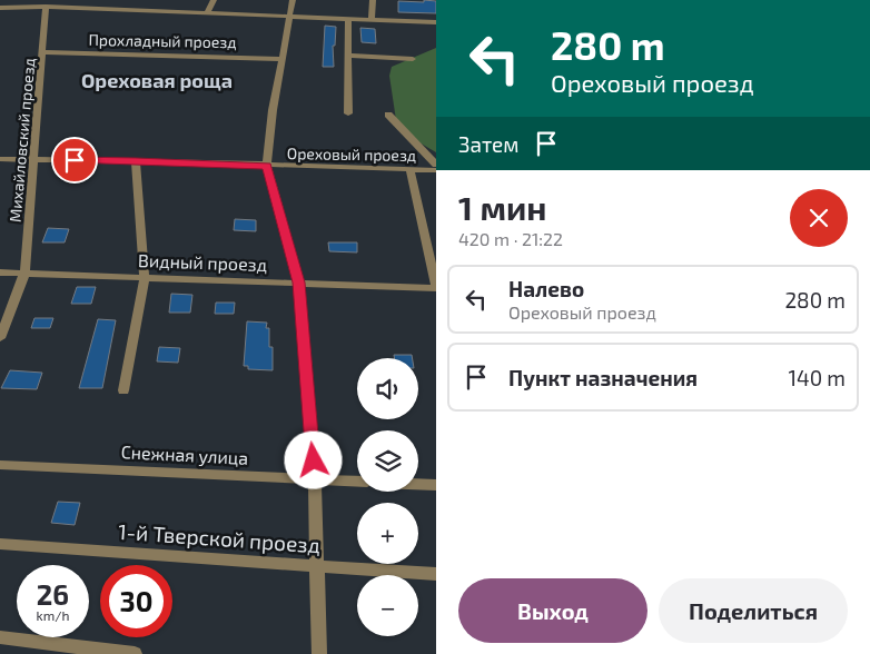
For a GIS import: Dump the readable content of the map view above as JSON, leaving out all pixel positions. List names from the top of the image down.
{
  "streets": {
    "street": [
      "Прохладный проезд",
      "Михайловский проезд",
      "Ореховый проезд",
      "Видный проезд",
      "Снежная улица",
      "1-й Тверской проезд"
    ]
  },
  "crossings": [
    ["Прохладный проезд", "Михайловский проезд"],
    ["Михайловский проезд", "Ореховый проезд"],
    ["Михайловский проезд", "Видный проезд"]
  ],
  "districts": ["Ореховая роща"],
  "page": {
    "turn": ["280 m", "Ореховый проезд"],
    "then": "Затем",
    "heading": ["1 мин", "420 m · 21:22"],
    "list": [
      {
        "name": "Налево",
        "note": "Ореховый проезд",
        "value": "280 m"
      },
      {
        "name": "Пункт назначения",
        "value": "140 m"
      }
    ],
    "map_buttons": ["+", "−"],
    "speed": "26 km/h",
    "limit": "30",
    "buttons": ["Выход", "Поделиться"]
  }
}
